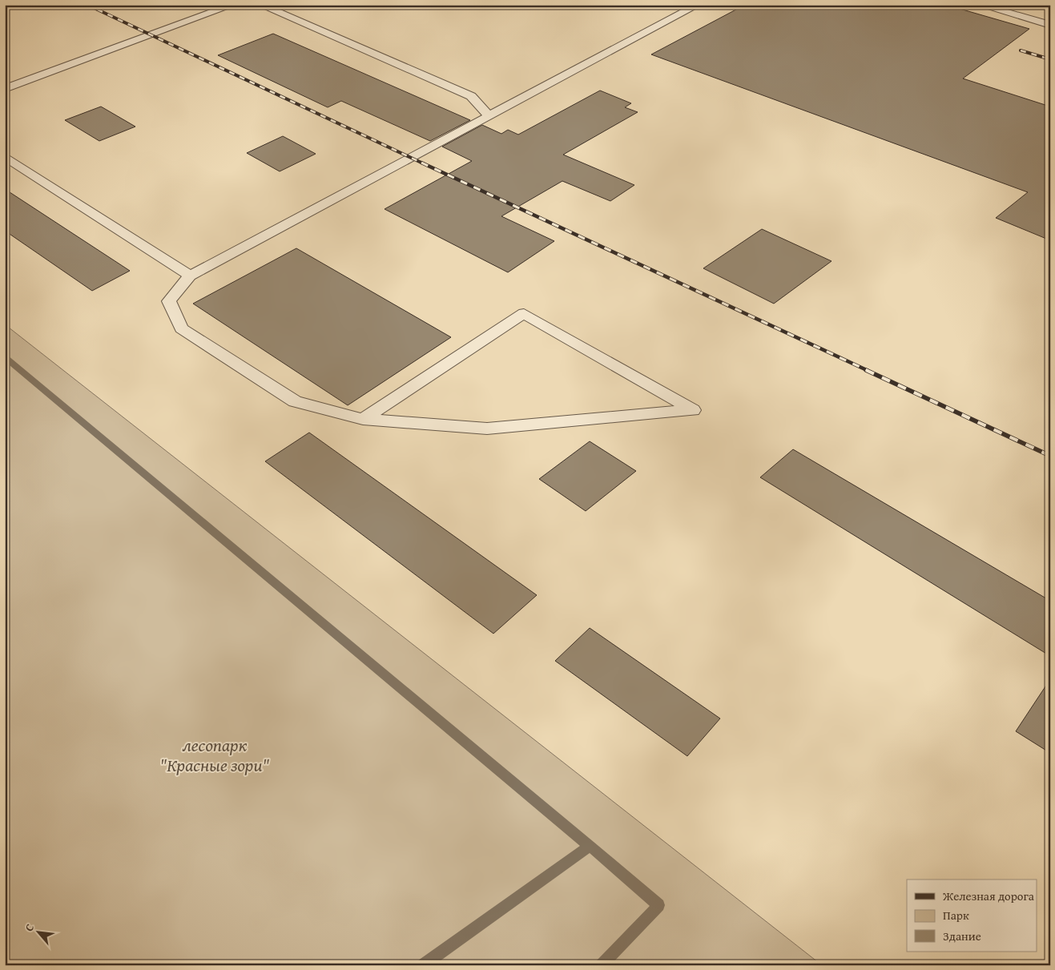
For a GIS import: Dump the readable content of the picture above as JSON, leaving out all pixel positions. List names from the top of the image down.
{
  "parks": ["лесопарк \"Красные зори\""],
  "legend": ["Железная дорога", "Парк", "Здание"],
  "north": "top left"
}
